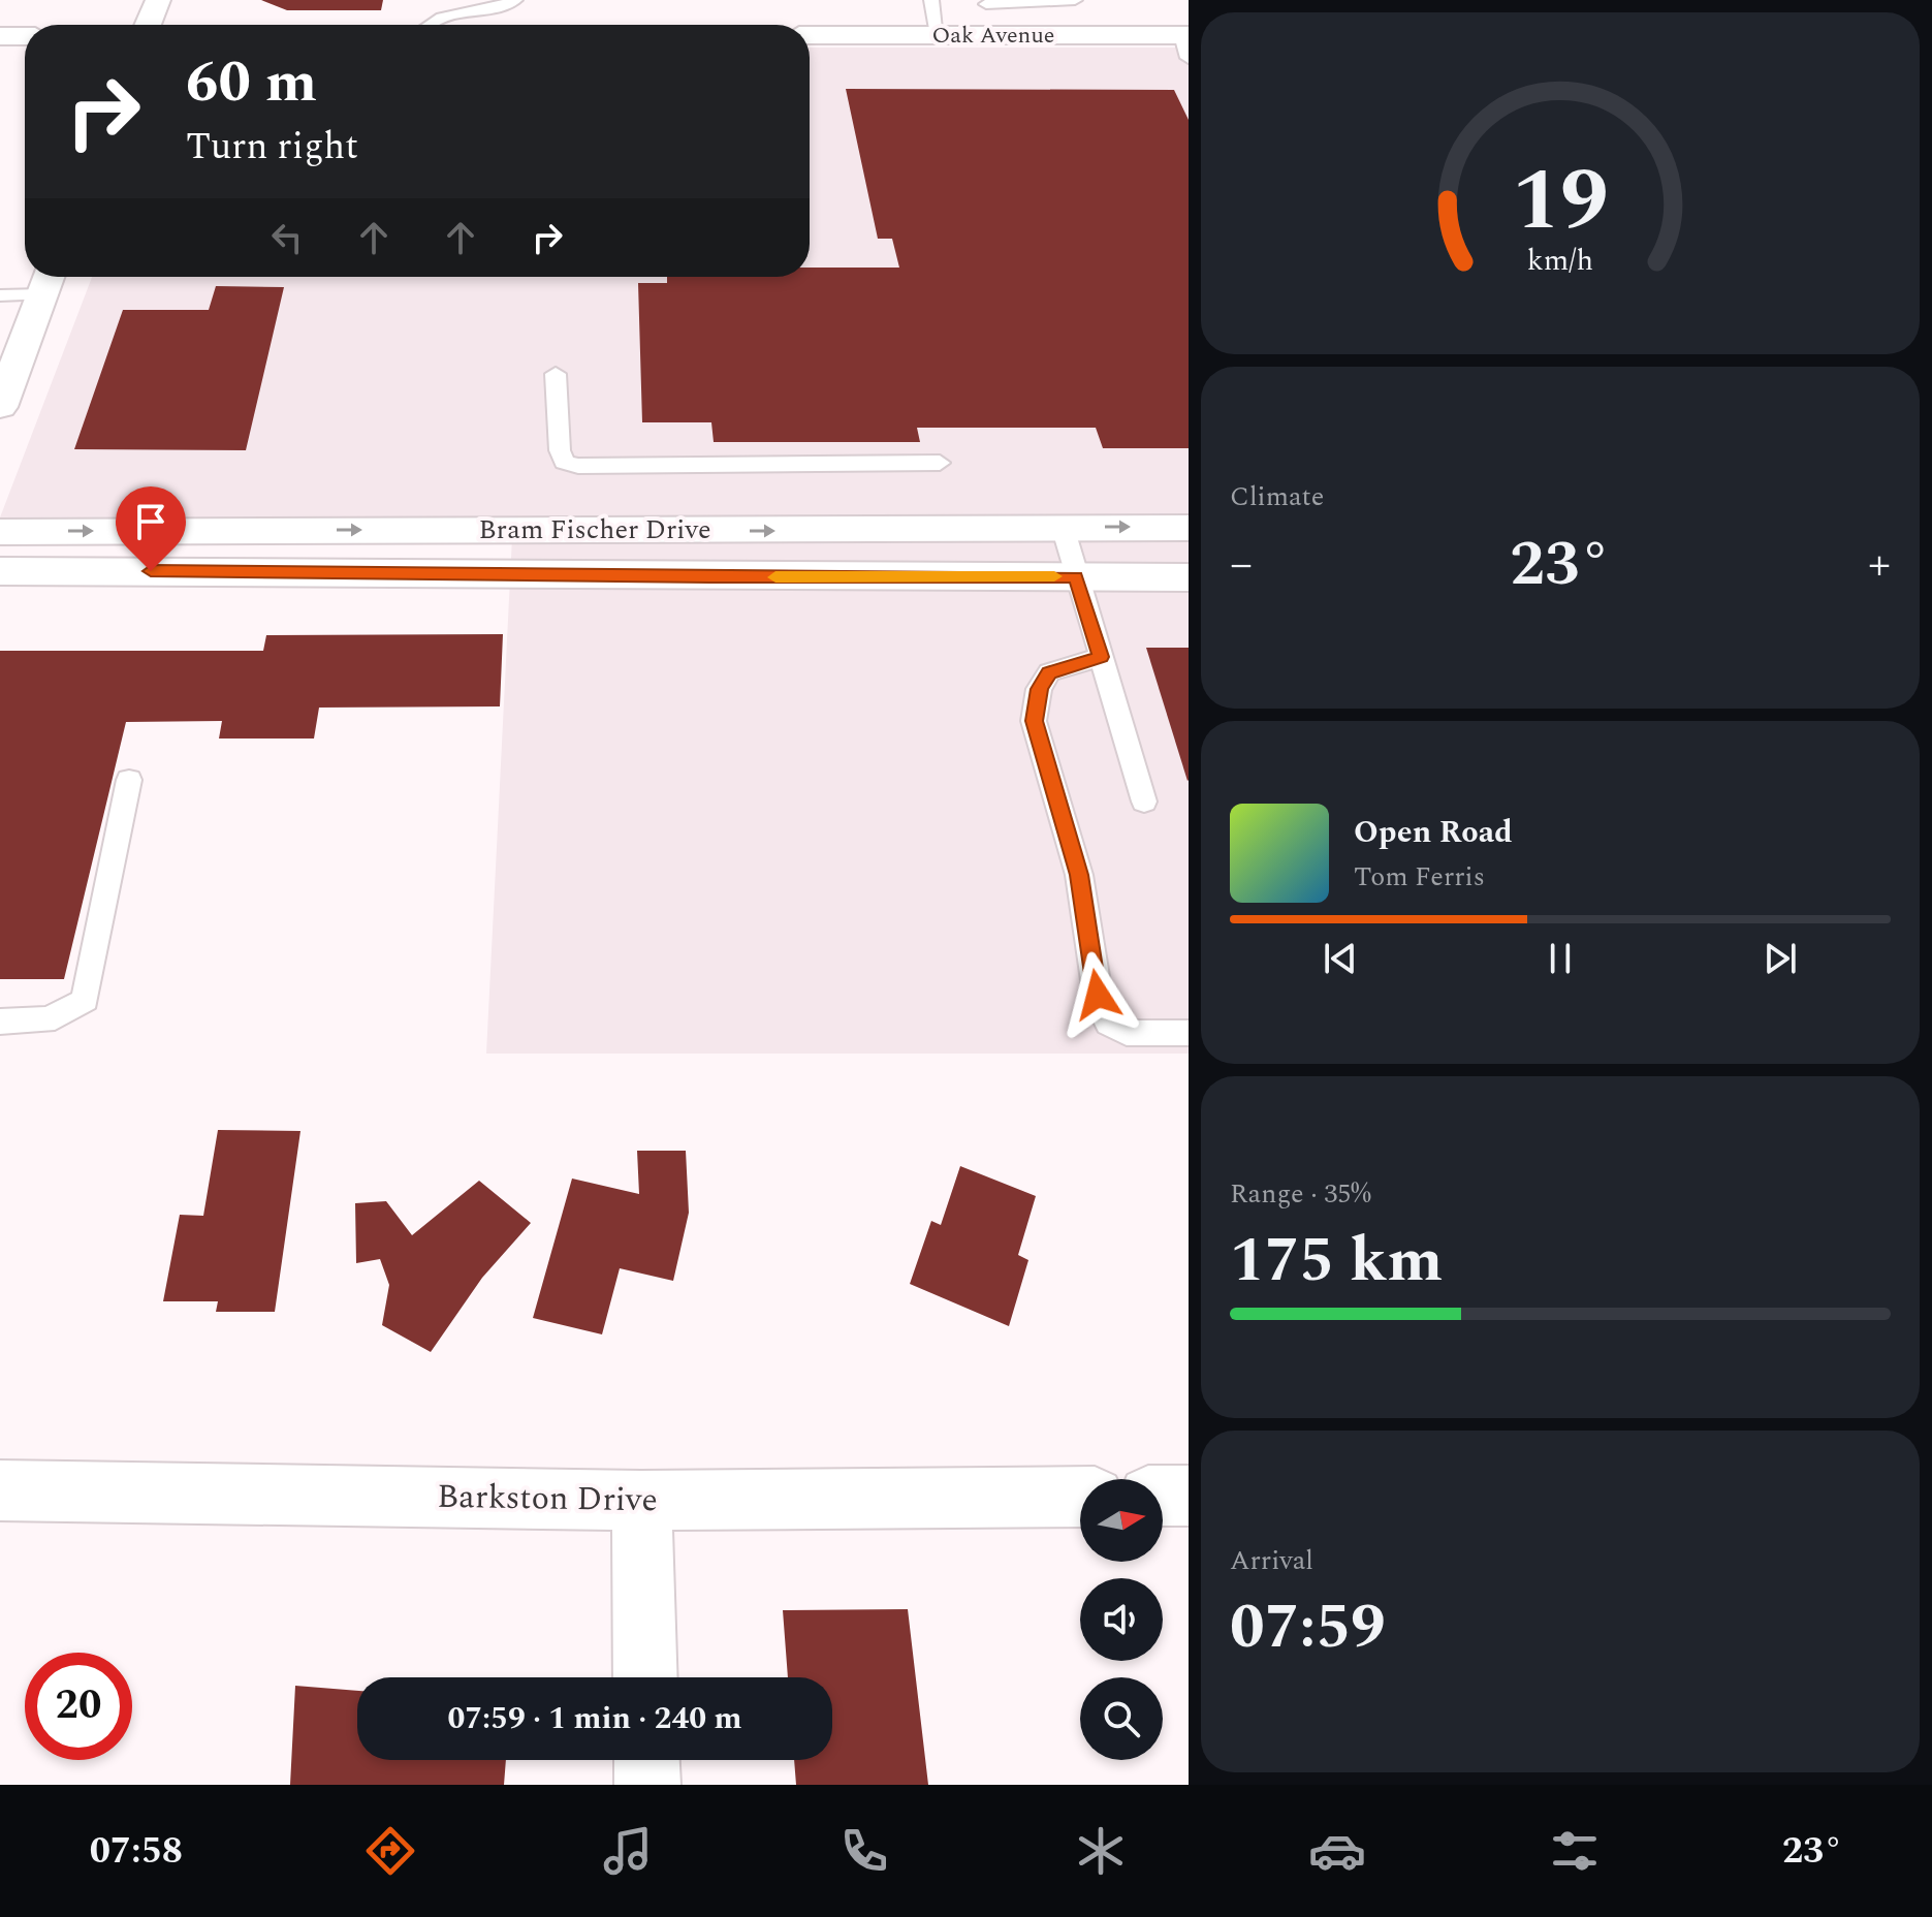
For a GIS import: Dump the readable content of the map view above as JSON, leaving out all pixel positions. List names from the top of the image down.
{
  "streets": {
    "main road": ["Oak Avenue", "Bram Fischer Drive", "Barkston Drive"]
  },
  "north": "right",
  "page": {
    "turn": ["60 m", "Turn right"],
    "tile": [
      "Climate",
      ["Range · 35%", "175 km"],
      ["Arrival", "07:59"]
    ],
    "heat": ["−", "23°", "+"],
    "song": ["Open Road", "Tom Ferris"],
    "limit": "20",
    "trip": "07:59 · 1 min · 240 m",
    "tabs": ["07:58", "23°"],
    "gauge": ["19", "km/h"]
  }
}
